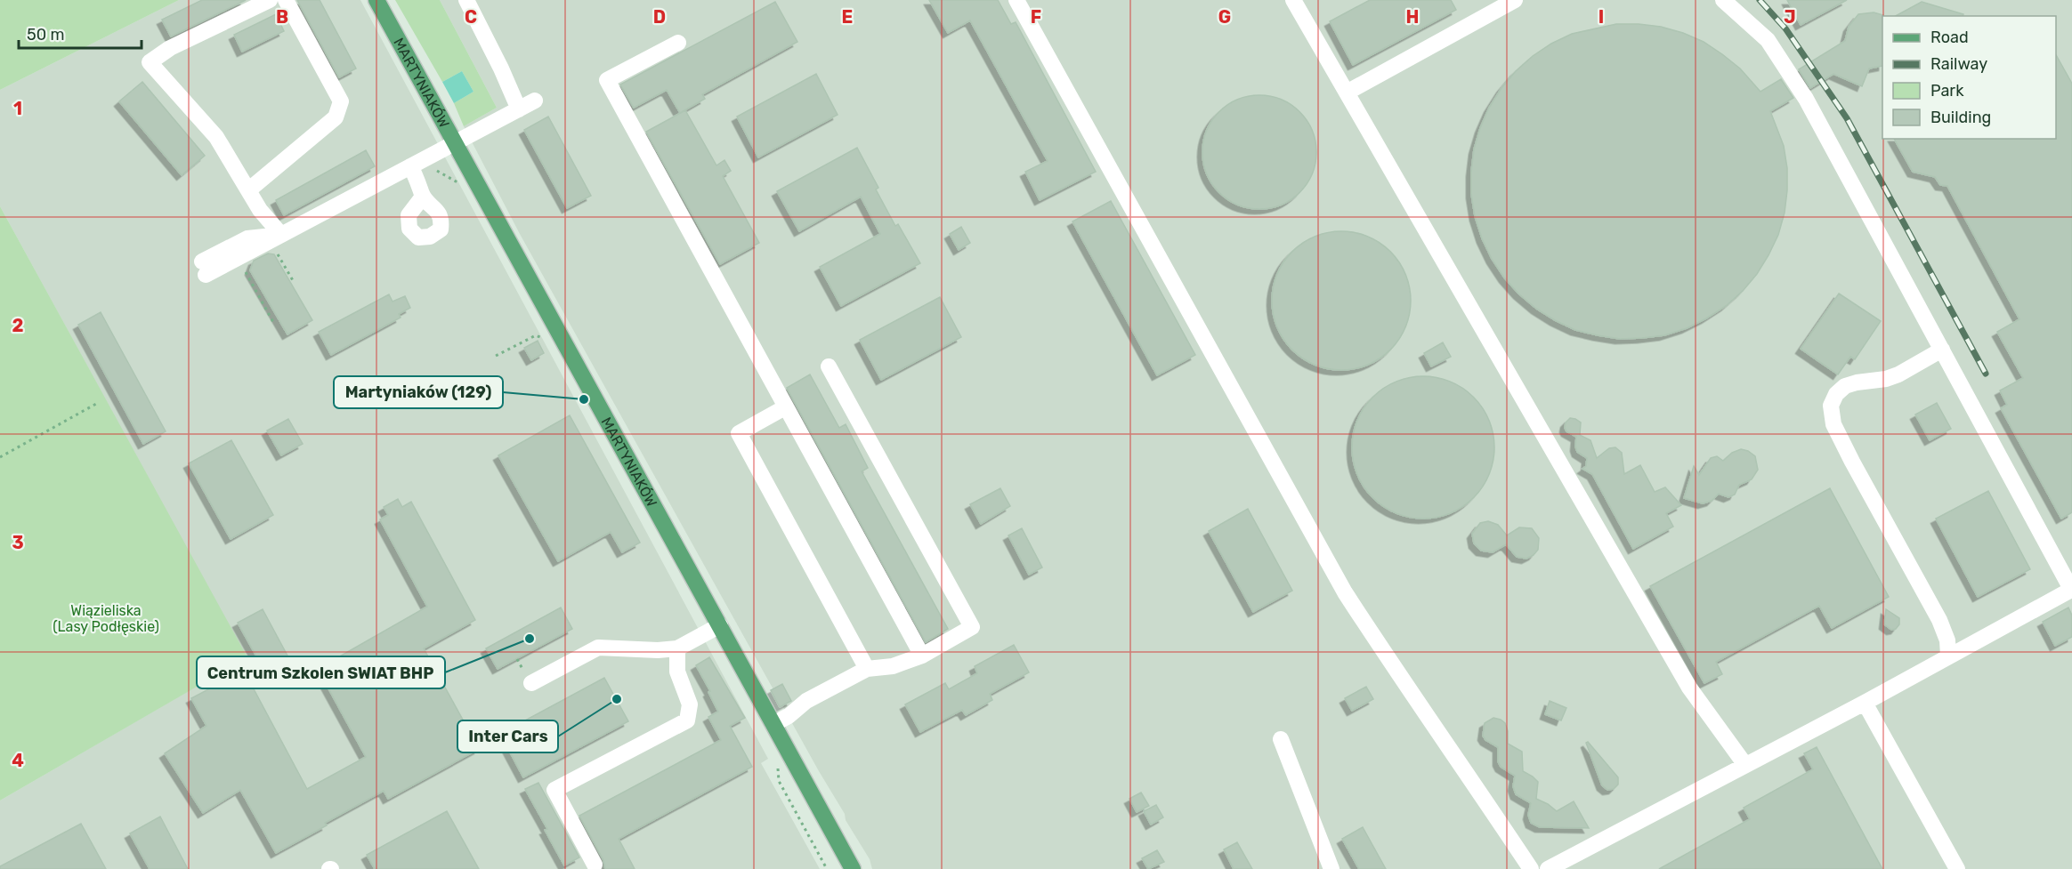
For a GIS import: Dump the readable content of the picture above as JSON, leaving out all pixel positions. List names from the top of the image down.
{
  "streets": {
    "main road": ["MARTYNIAKÓW"]
  },
  "parks": ["Wiązieliska (Lasy Podłęskie)"],
  "places": ["Martyniaków (129)", "Centrum Szkolen SWIAT BHP", "Inter Cars"],
  "legend": [
    "Road",
    "Railway",
    "Park",
    "Building"
  ],
  "scale_bar": "50 m",
  "grid": {
    "columns": [
      "B",
      "C",
      "D",
      "E",
      "F",
      "G",
      "H",
      "I",
      "J"
    ],
    "rows": [
      "1",
      "2",
      "3",
      "4"
    ]
  }
}
